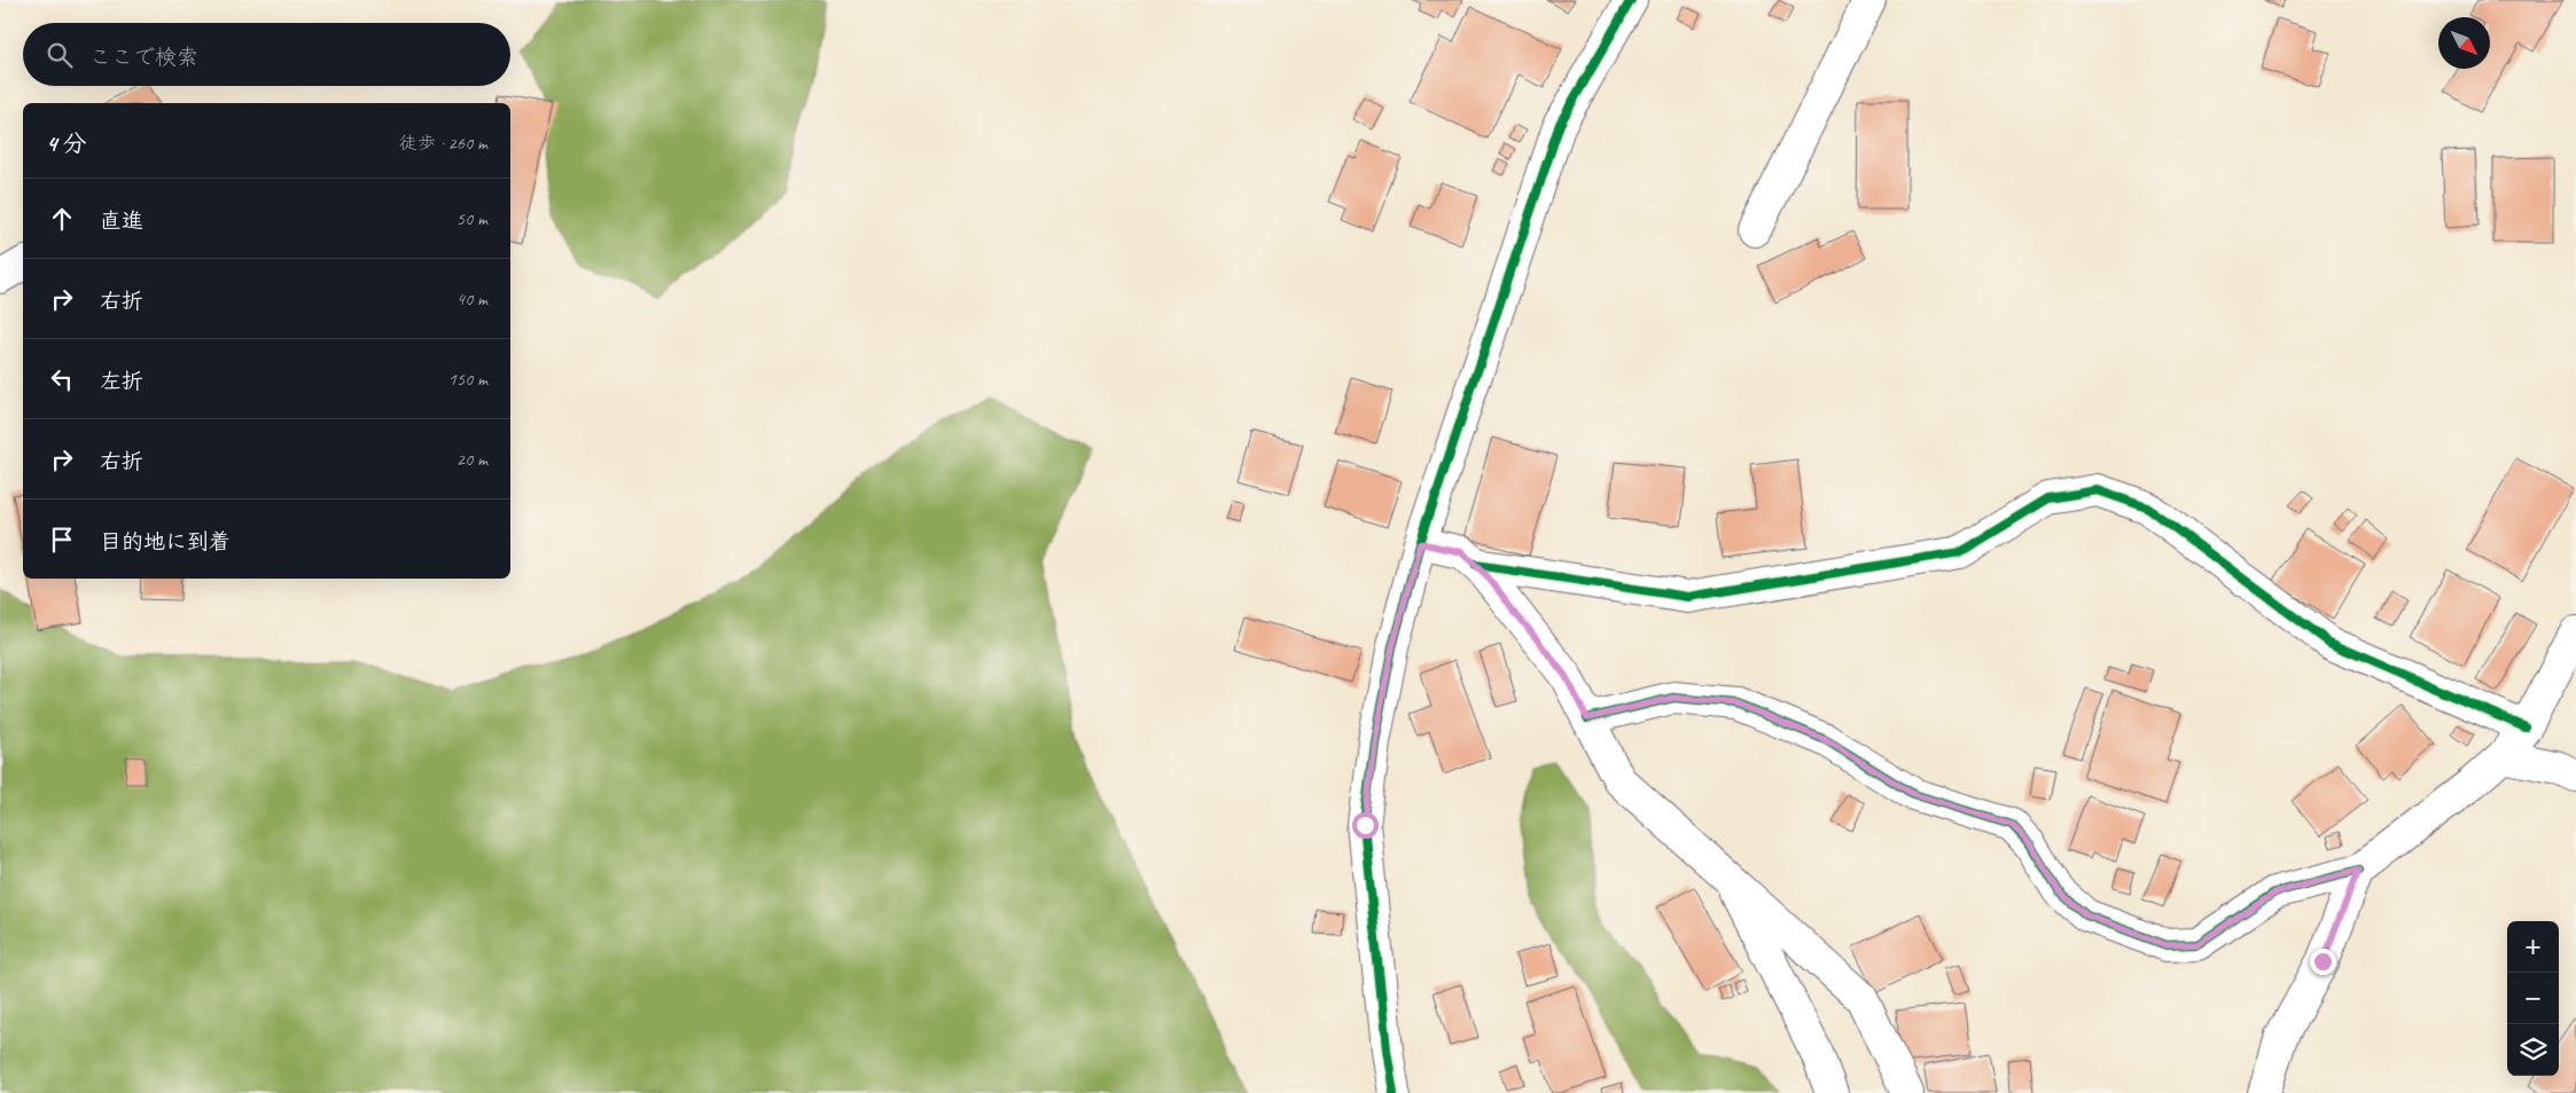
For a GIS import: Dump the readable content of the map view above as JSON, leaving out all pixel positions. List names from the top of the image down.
{
  "north": "bottom right",
  "page": {
    "search": "ここで検索",
    "heading": ["4 分", "徒歩 · 260 m"],
    "list": [
      ["直進", "50 m"],
      ["右折", "40 m"],
      ["左折", "150 m"],
      ["右折", "20 m"],
      "目的地に到着"
    ],
    "map_buttons": ["+", "−"]
  }
}
